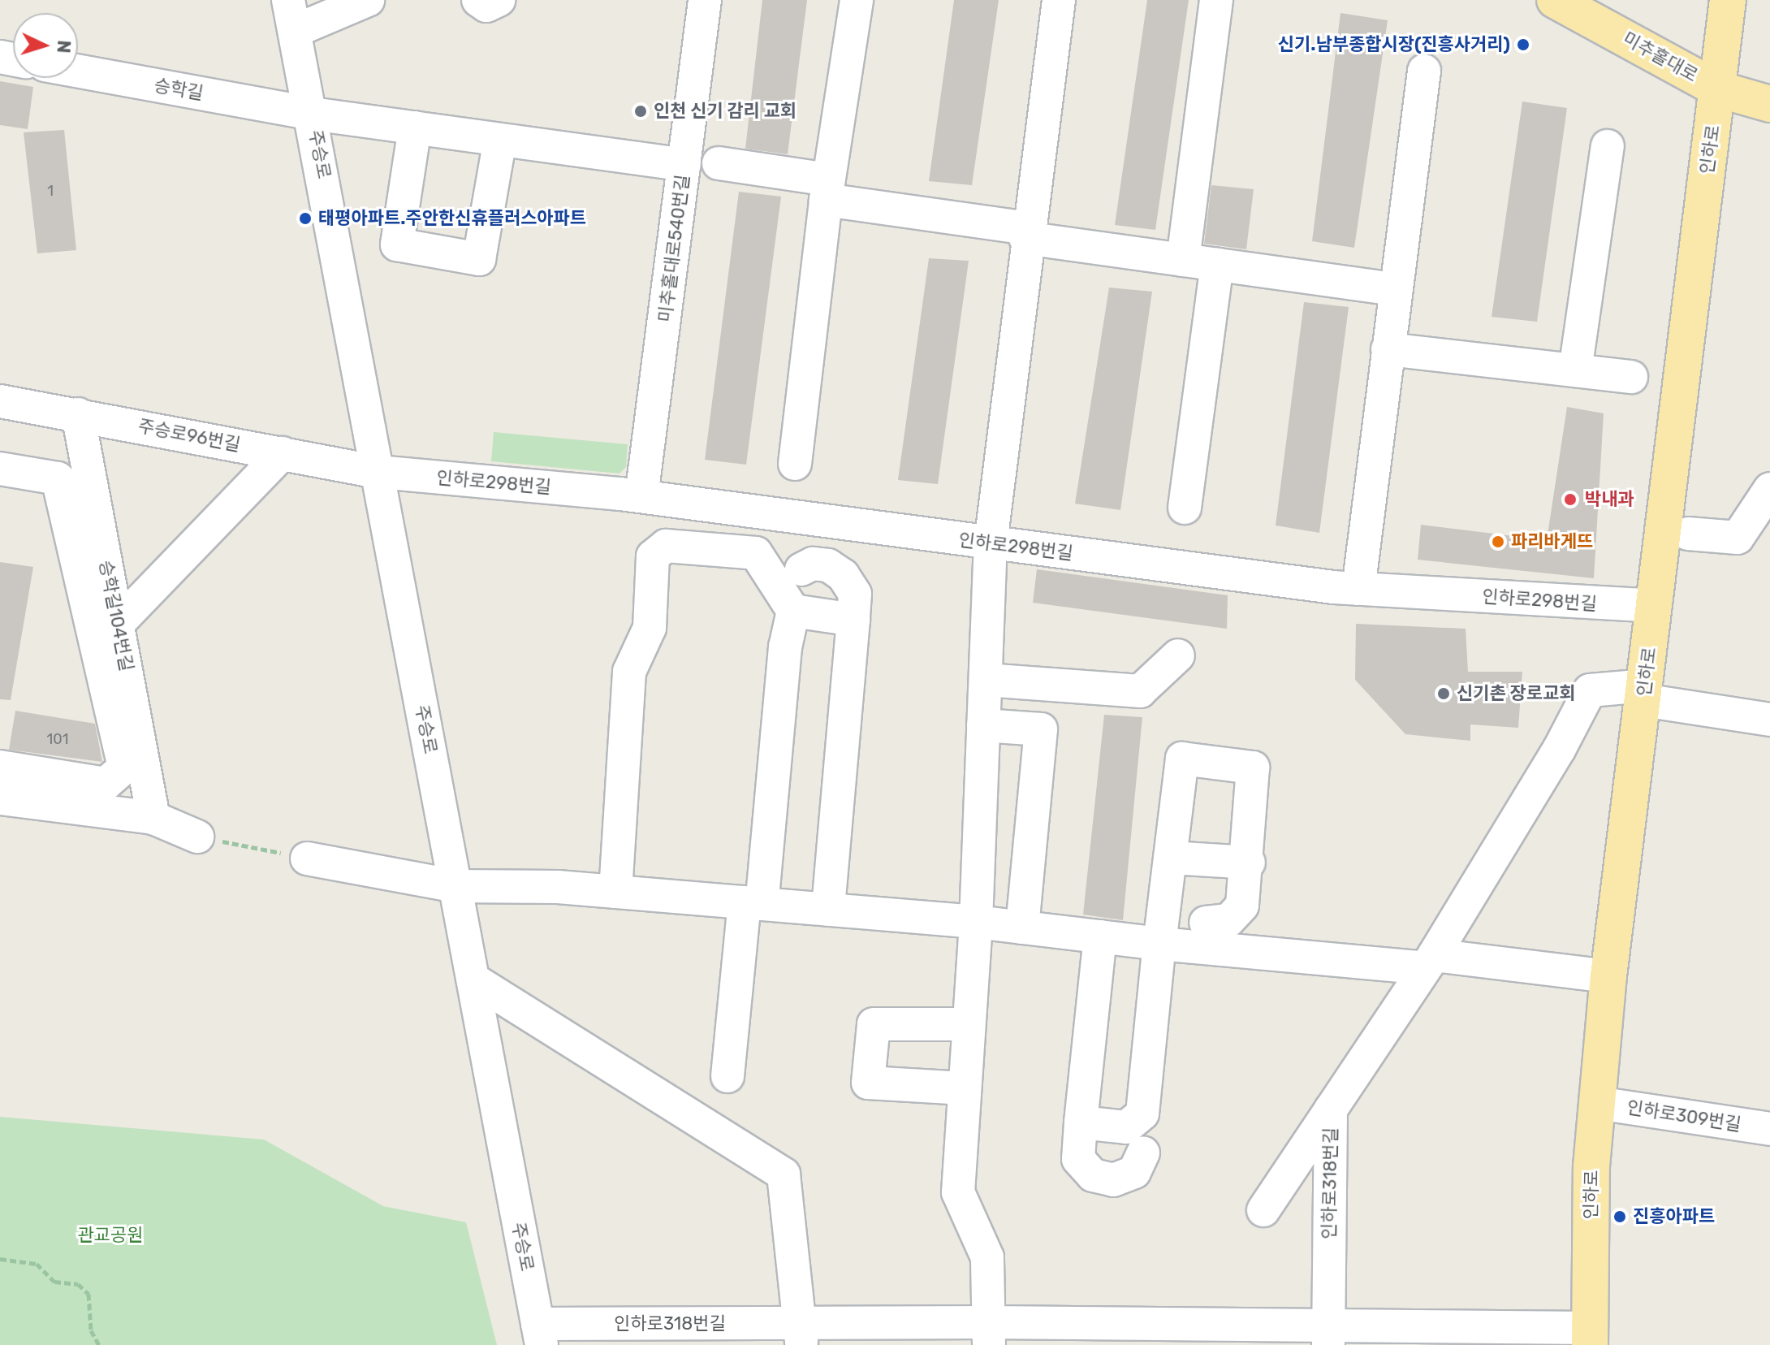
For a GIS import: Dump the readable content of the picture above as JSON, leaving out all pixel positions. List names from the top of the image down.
{
  "streets": {
    "main road": ["미추홀대로", "인하로"],
    "street": [
      "승학길",
      "주승로",
      "미추홀대로540번길",
      "주승로96번길",
      "인하로298번길",
      "승학길104번길",
      "인하로309번길",
      "인하로318번길"
    ]
  },
  "crossings": [
    ["미추홀대로", "인하로"],
    ["승학길", "주승로"],
    ["인하로", "인하로298번길"],
    ["인하로", "인하로309번길"],
    ["인하로", "인하로318번길"],
    ["주승로", "미추홀대로540번길"],
    ["주승로", "주승로96번길"],
    ["주승로", "인하로298번길"],
    ["주승로", "인하로318번길"],
    ["미추홀대로540번길", "인하로298번길"],
    ["주승로96번길", "인하로298번길"],
    ["주승로96번길", "승학길104번길"]
  ],
  "parks": ["관교공원"],
  "places": [
    "신기.남부종합시장(진흥사거리)",
    "인천 신기 감리 교회",
    "태평아파트.주안한신휴플러스아파트",
    "박내과",
    "파리바게뜨",
    "신기촌 장로교회",
    "진흥아파트"
  ],
  "house_numbers": ["1", "101"],
  "north": "right"
}
